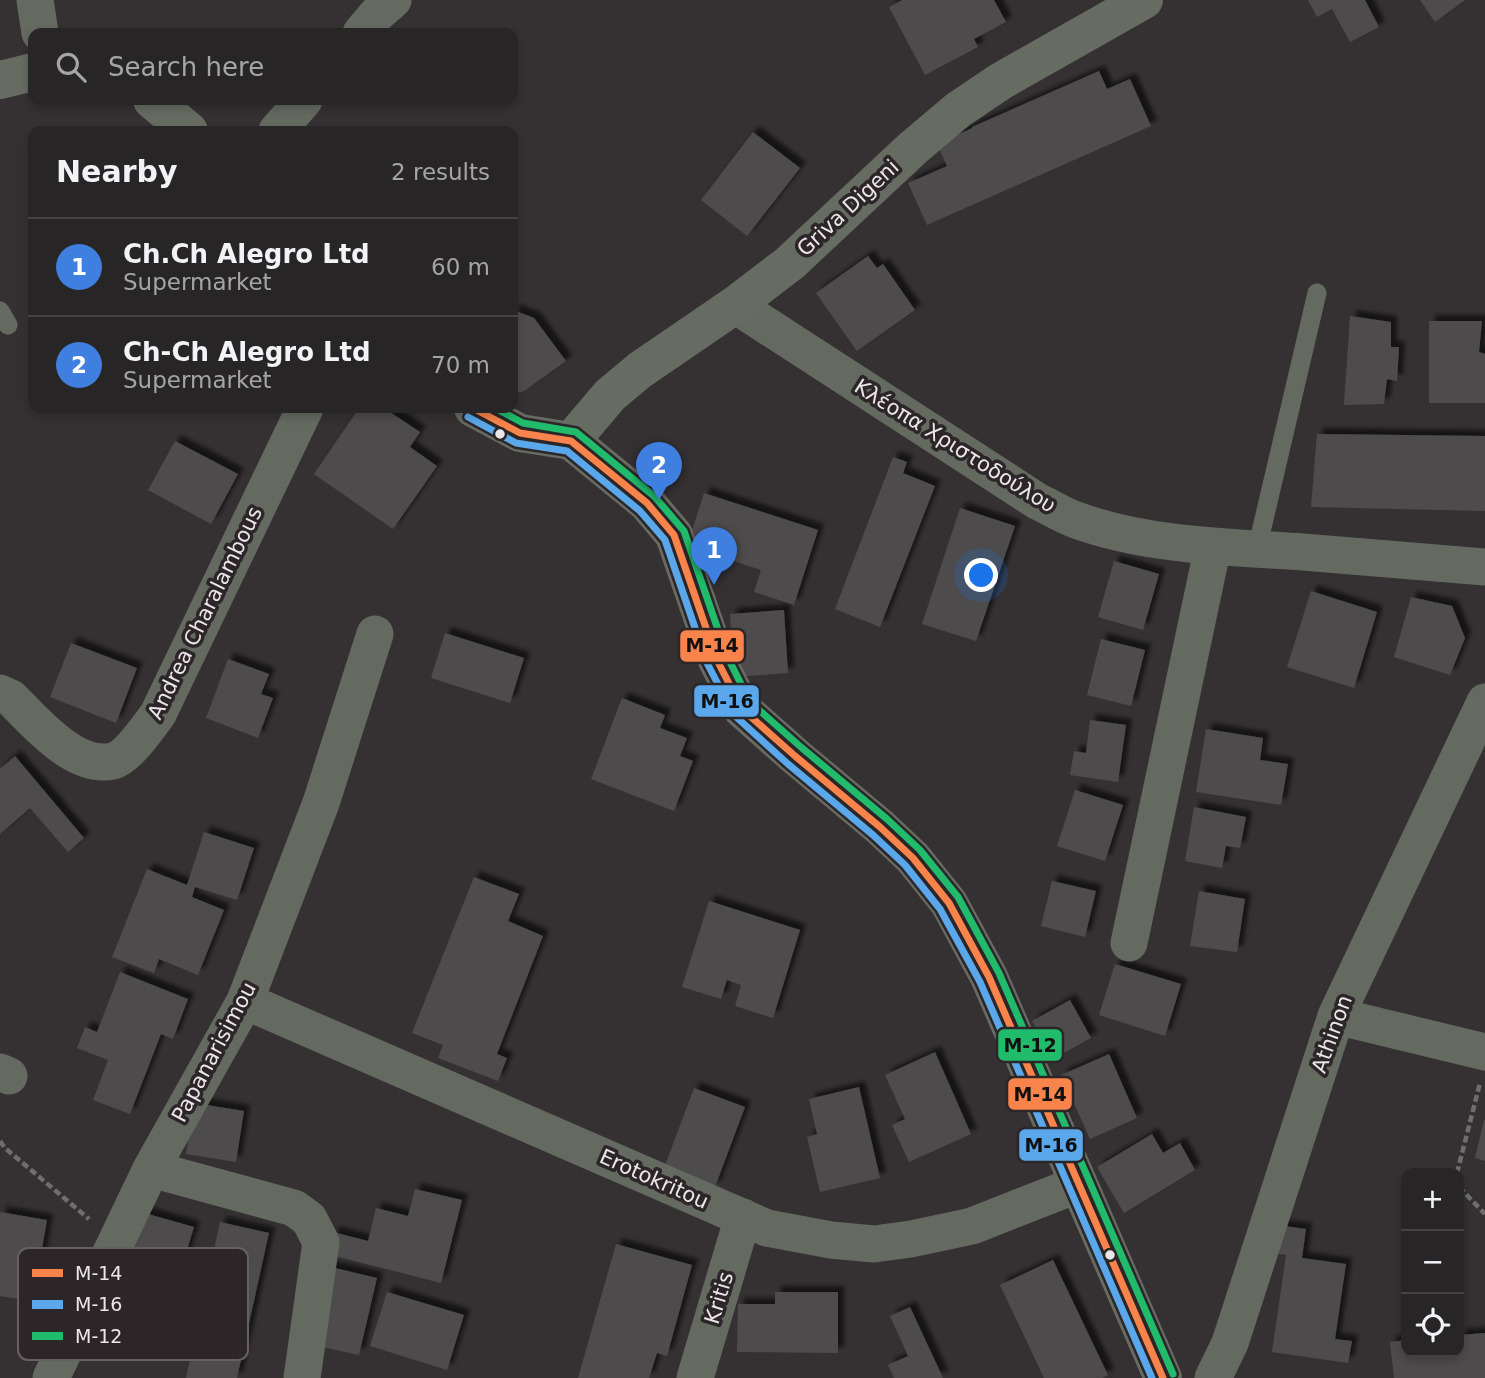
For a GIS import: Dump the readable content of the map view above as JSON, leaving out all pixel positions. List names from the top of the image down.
{
  "streets": {
    "main road": ["Griva Digeni"],
    "street": [
      "Κλέοπα Χριστοδούλου",
      "Andrea Charalambous",
      "Athinon",
      "Papanarisimou",
      "Erotokritou",
      "Kritis"
    ]
  },
  "crossings": [
    ["Griva Digeni", "Κλέοπα Χριστοδούλου"],
    ["Papanarisimou", "Erotokritou"],
    ["Erotokritou", "Kritis"]
  ],
  "lines": ["transit line M-14", "transit line M-12", "transit line M-16"],
  "legend": ["M-14", "M-16", "M-12"],
  "page": {
    "search": "Search here",
    "heading": ["Nearby", "2 results"],
    "list": [
      {
        "mark": "1",
        "name": "Ch.Ch Alegro Ltd",
        "note": "Supermarket",
        "value": "60 m"
      },
      {
        "mark": "2",
        "name": "Ch-Ch Alegro Ltd",
        "note": "Supermarket",
        "value": "70 m"
      }
    ],
    "pins": ["2", "1"],
    "map_buttons": ["+", "−"]
  }
}
